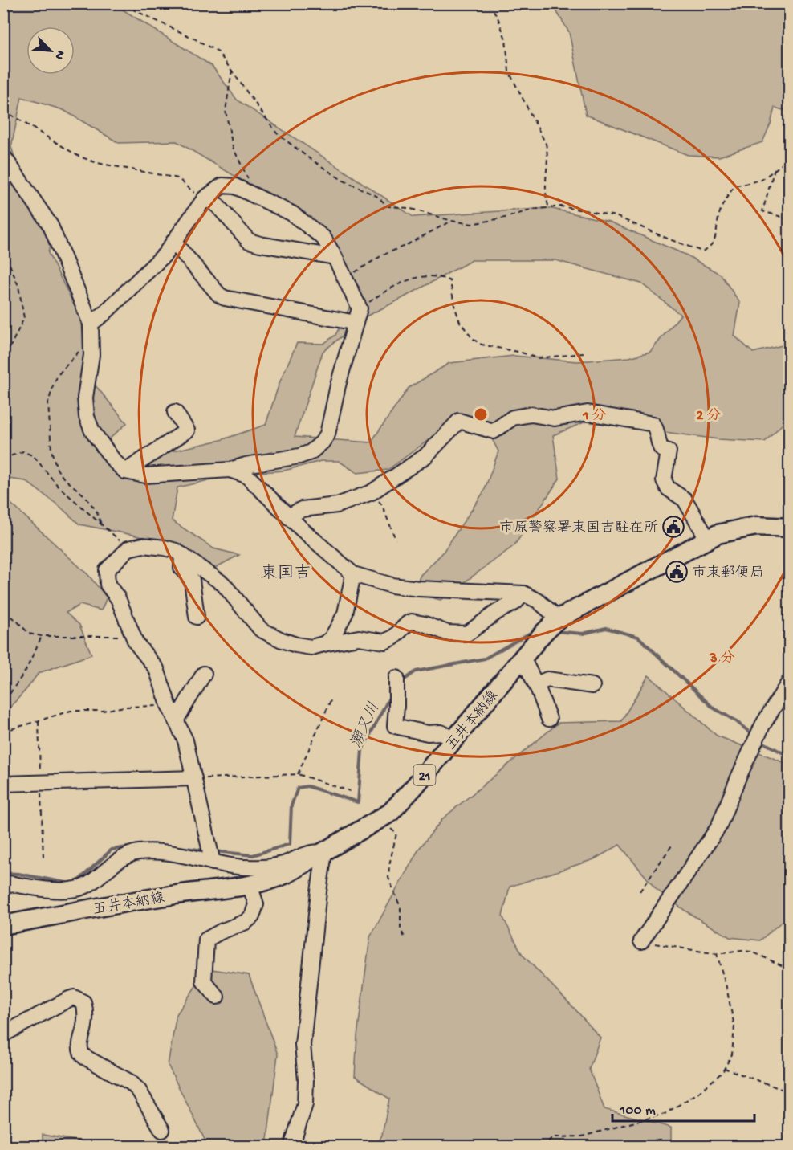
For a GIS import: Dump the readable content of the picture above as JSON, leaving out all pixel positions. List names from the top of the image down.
{
  "streets": {
    "main road": ["五井本納線", "21"]
  },
  "districts": ["東国吉"],
  "water": ["瀬又川"],
  "places": {
    "public building": ["市原警察署東国吉駐在所", "市東郵便局"]
  },
  "scale_bar": "100 m",
  "north": "bottom right",
  "rings": ["1 分", "2 分", "3 分"]
}
